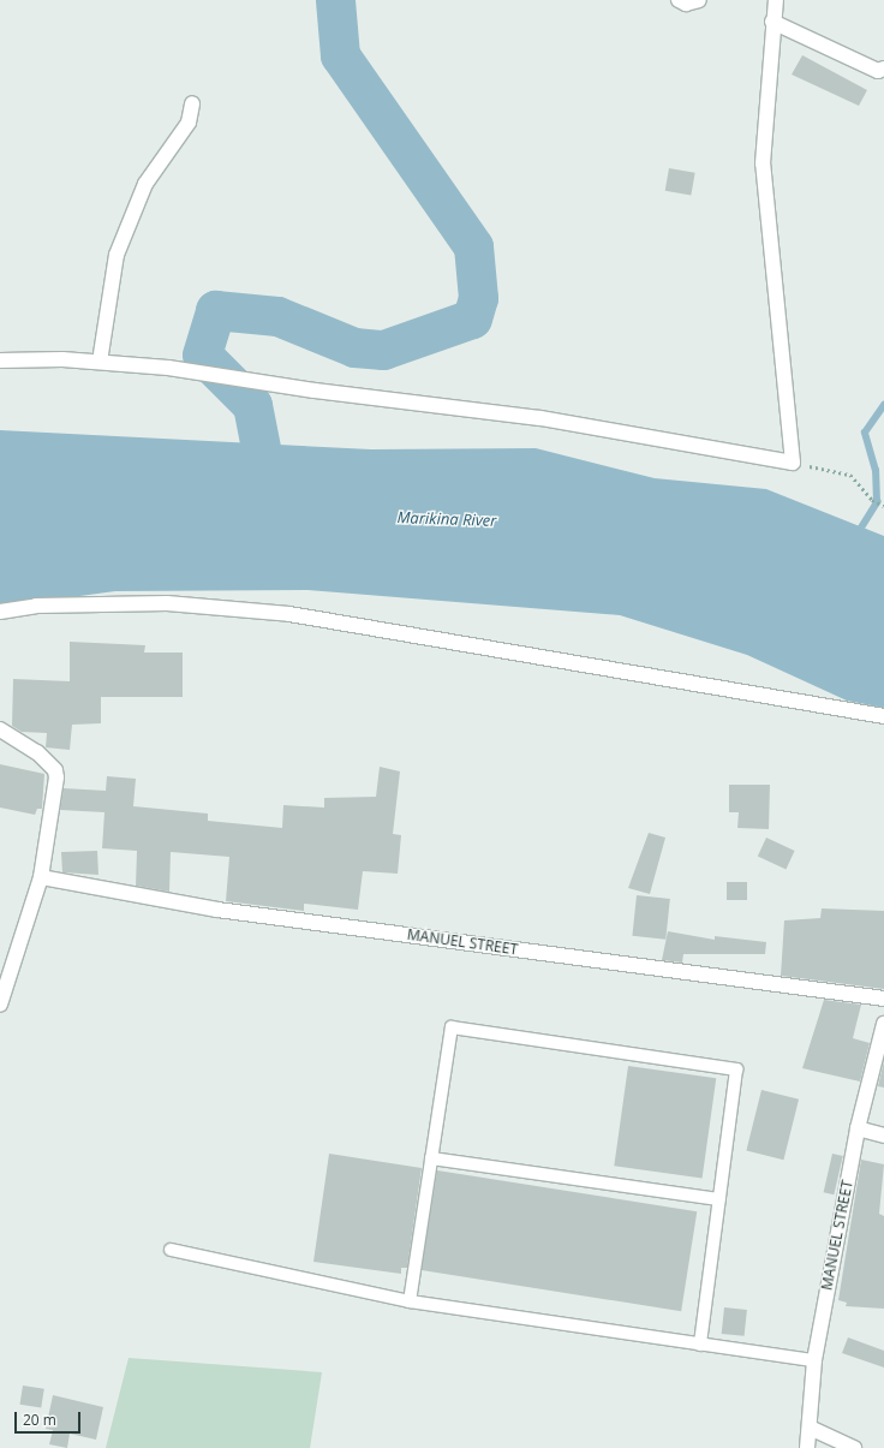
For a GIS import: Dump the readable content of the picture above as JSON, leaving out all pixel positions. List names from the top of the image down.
{
  "streets": {
    "street": ["MANUEL STREET"]
  },
  "water": ["Marikina River"],
  "scale_bar": "20 m"
}
